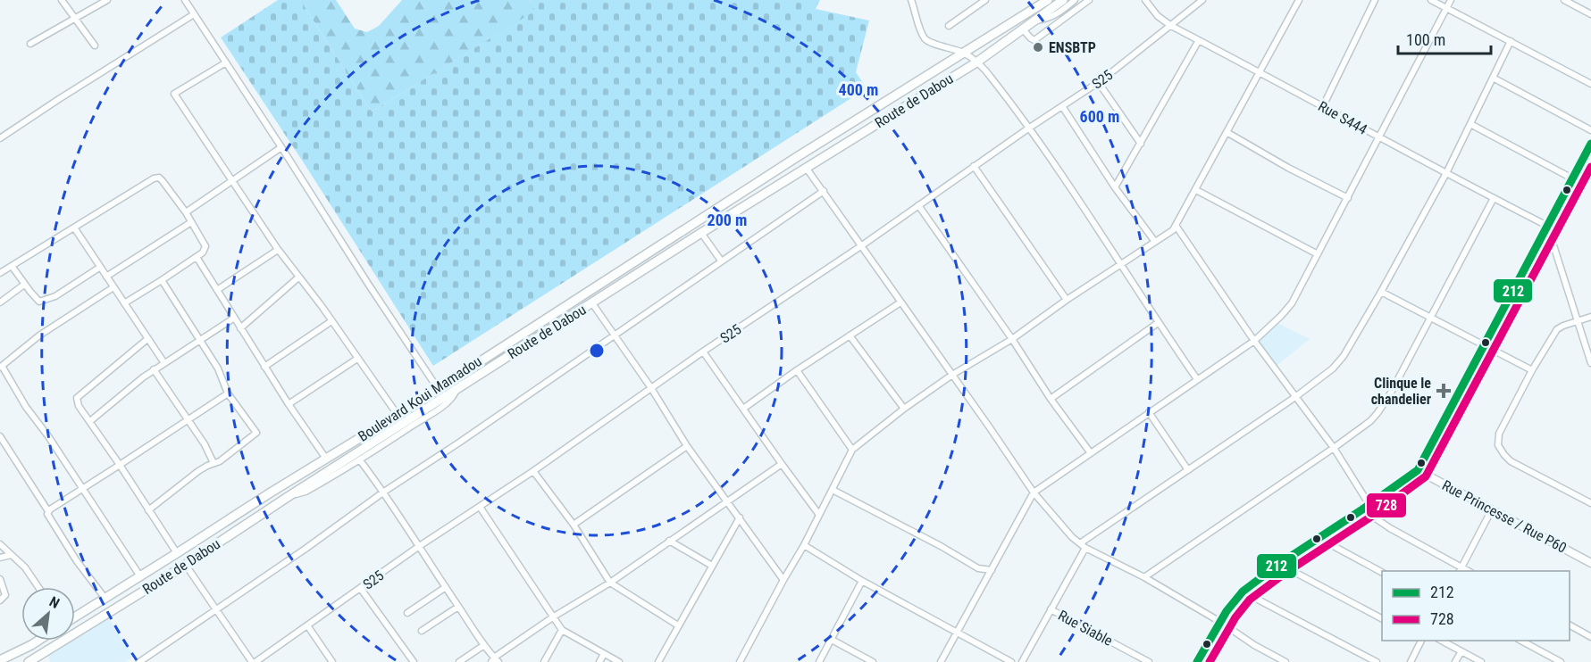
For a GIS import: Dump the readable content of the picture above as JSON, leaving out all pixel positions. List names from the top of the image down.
{
  "streets": {
    "main road": ["Route de Dabou", "Boulevard Koui Mamadou"],
    "street": [
      "S25",
      "Rue S444",
      "Rue Princesse / Rue P60",
      "Rue Siable"
    ]
  },
  "crossings": [
    ["S25", "Rue S444"]
  ],
  "places": {
    "other": ["ENSBTP"],
    "health": ["Clinque le chandelier"]
  },
  "lines": ["transit line 212", "transit line 728"],
  "legend": ["212", "728"],
  "scale_bar": "100 m",
  "north": "top right",
  "rings": ["400 m", "600 m", "200 m"]
}
